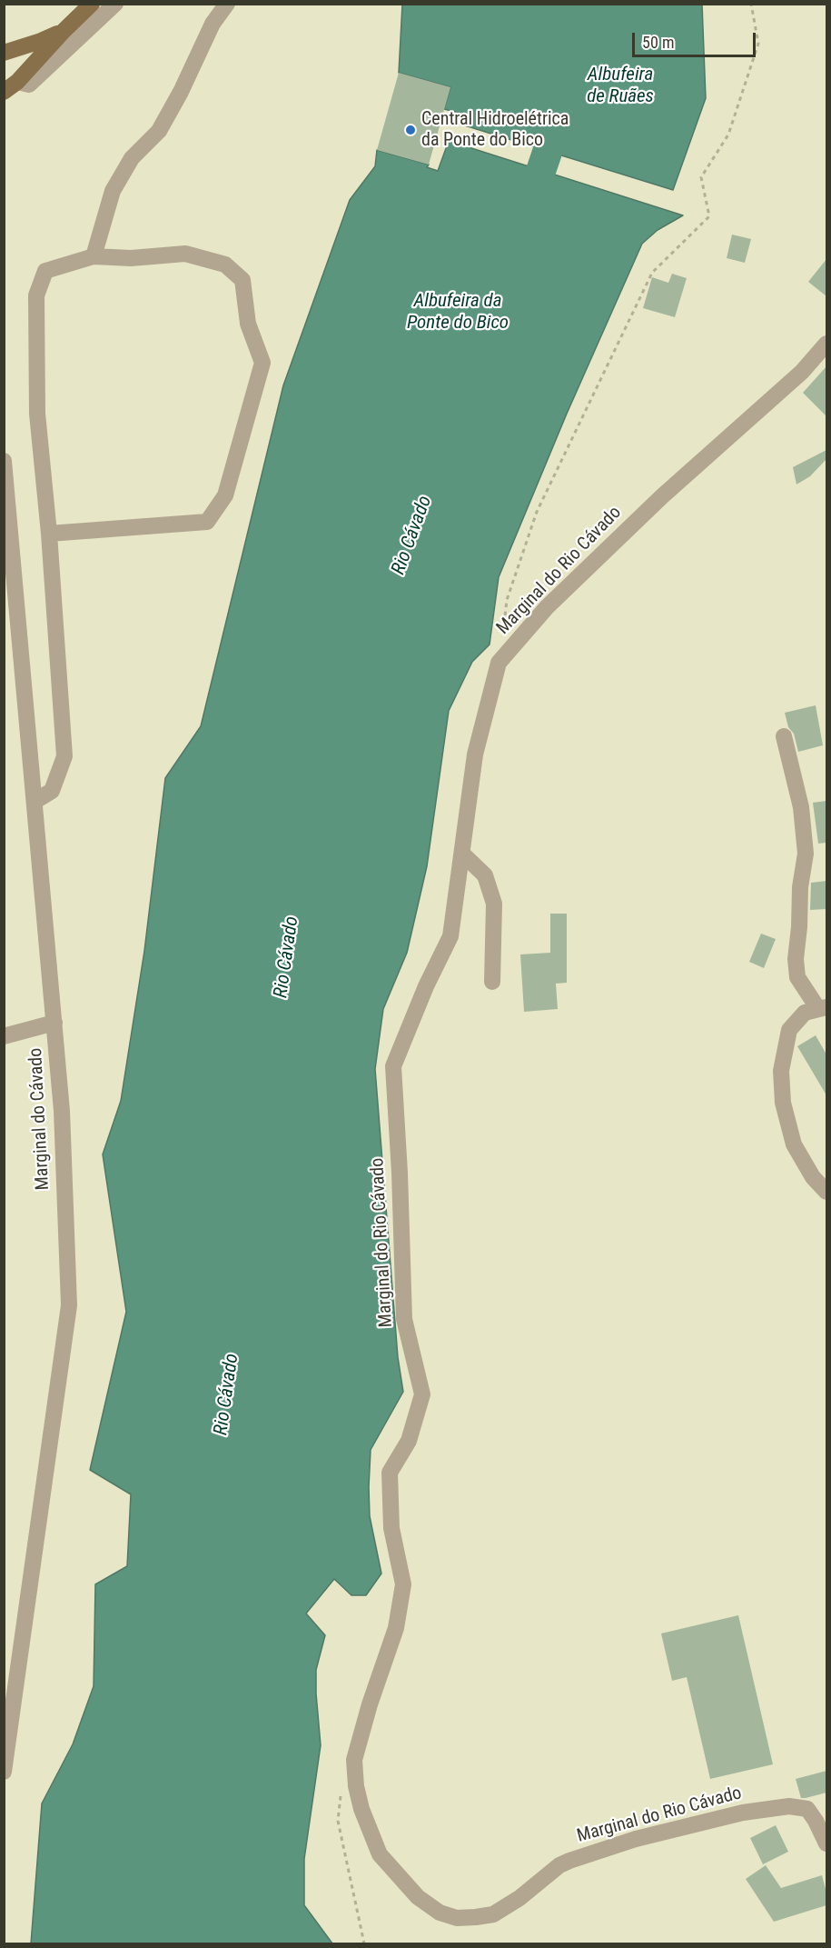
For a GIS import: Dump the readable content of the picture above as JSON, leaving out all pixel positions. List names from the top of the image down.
{
  "streets": {
    "street": ["Marginal do Rio Cávado", "Marginal do Cávado"]
  },
  "water": ["Albufeira de Ruães", "Albufeira da Ponte do Bico", "Rio Cávado"],
  "places": ["Central Hidroelétrica da Ponte do Bico"],
  "scale_bar": "50 m"
}
